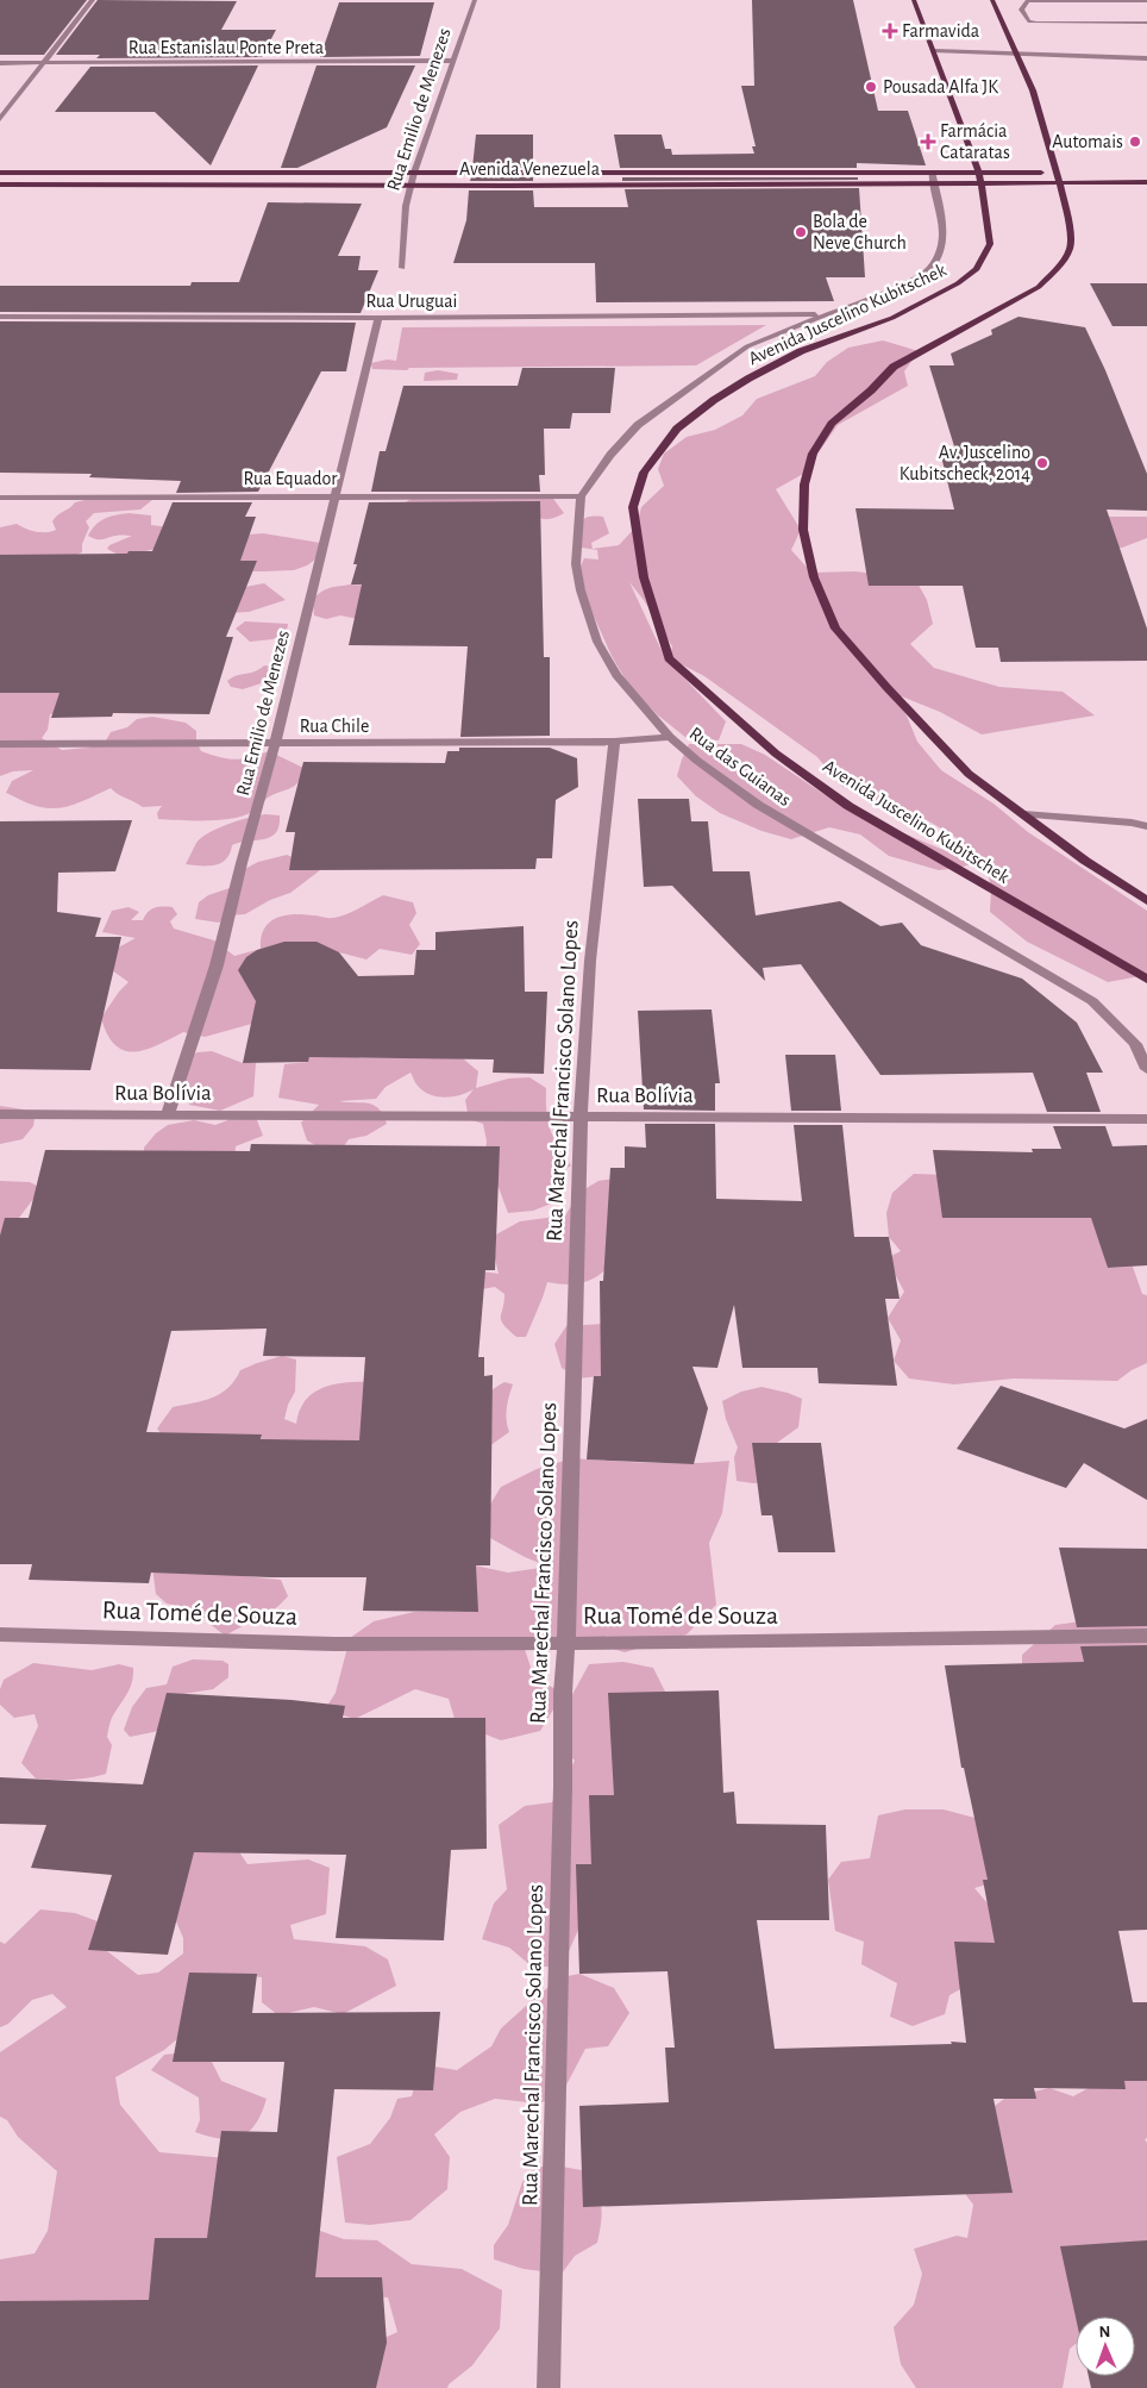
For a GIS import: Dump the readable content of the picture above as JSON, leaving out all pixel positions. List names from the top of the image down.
{
  "streets": {
    "main road": ["Avenida Venezuela", "Avenida Juscelino Kubitschek"],
    "street": [
      "Rua Estanislau Ponte Preta",
      "Rua Emilio de Menezes",
      "Rua Uruguai",
      "Rua Equador",
      "Rua Chile",
      "Rua das Guianas",
      "Rua Marechal Francisco Solano Lopes",
      "Rua Bolívia",
      "Rua Tomé de Souza"
    ]
  },
  "crossings": [
    ["Rua Estanislau Ponte Preta", "Rua Emilio de Menezes"],
    ["Rua Emilio de Menezes", "Avenida Venezuela"],
    ["Rua Emilio de Menezes", "Rua Uruguai"],
    ["Rua Emilio de Menezes", "Rua Equador"],
    ["Rua Emilio de Menezes", "Rua Chile"],
    ["Rua Emilio de Menezes", "Rua Bolívia"],
    ["Avenida Venezuela", "Avenida Juscelino Kubitschek"],
    ["Rua Equador", "Rua das Guianas"],
    ["Rua Chile", "Rua das Guianas"],
    ["Rua Chile", "Rua Marechal Francisco Solano Lopes"],
    ["Rua Marechal Francisco Solano Lopes", "Rua Bolívia"],
    ["Rua Marechal Francisco Solano Lopes", "Rua Tomé de Souza"]
  ],
  "places": {
    "health": ["Farmavida", "Farmácia Cataratas"],
    "other": [
      "Pousada Alfa JK",
      "Automais",
      "Bola de Neve Church",
      "Av. Juscelino Kubitscheck, 2014"
    ]
  },
  "north": "top"
}
